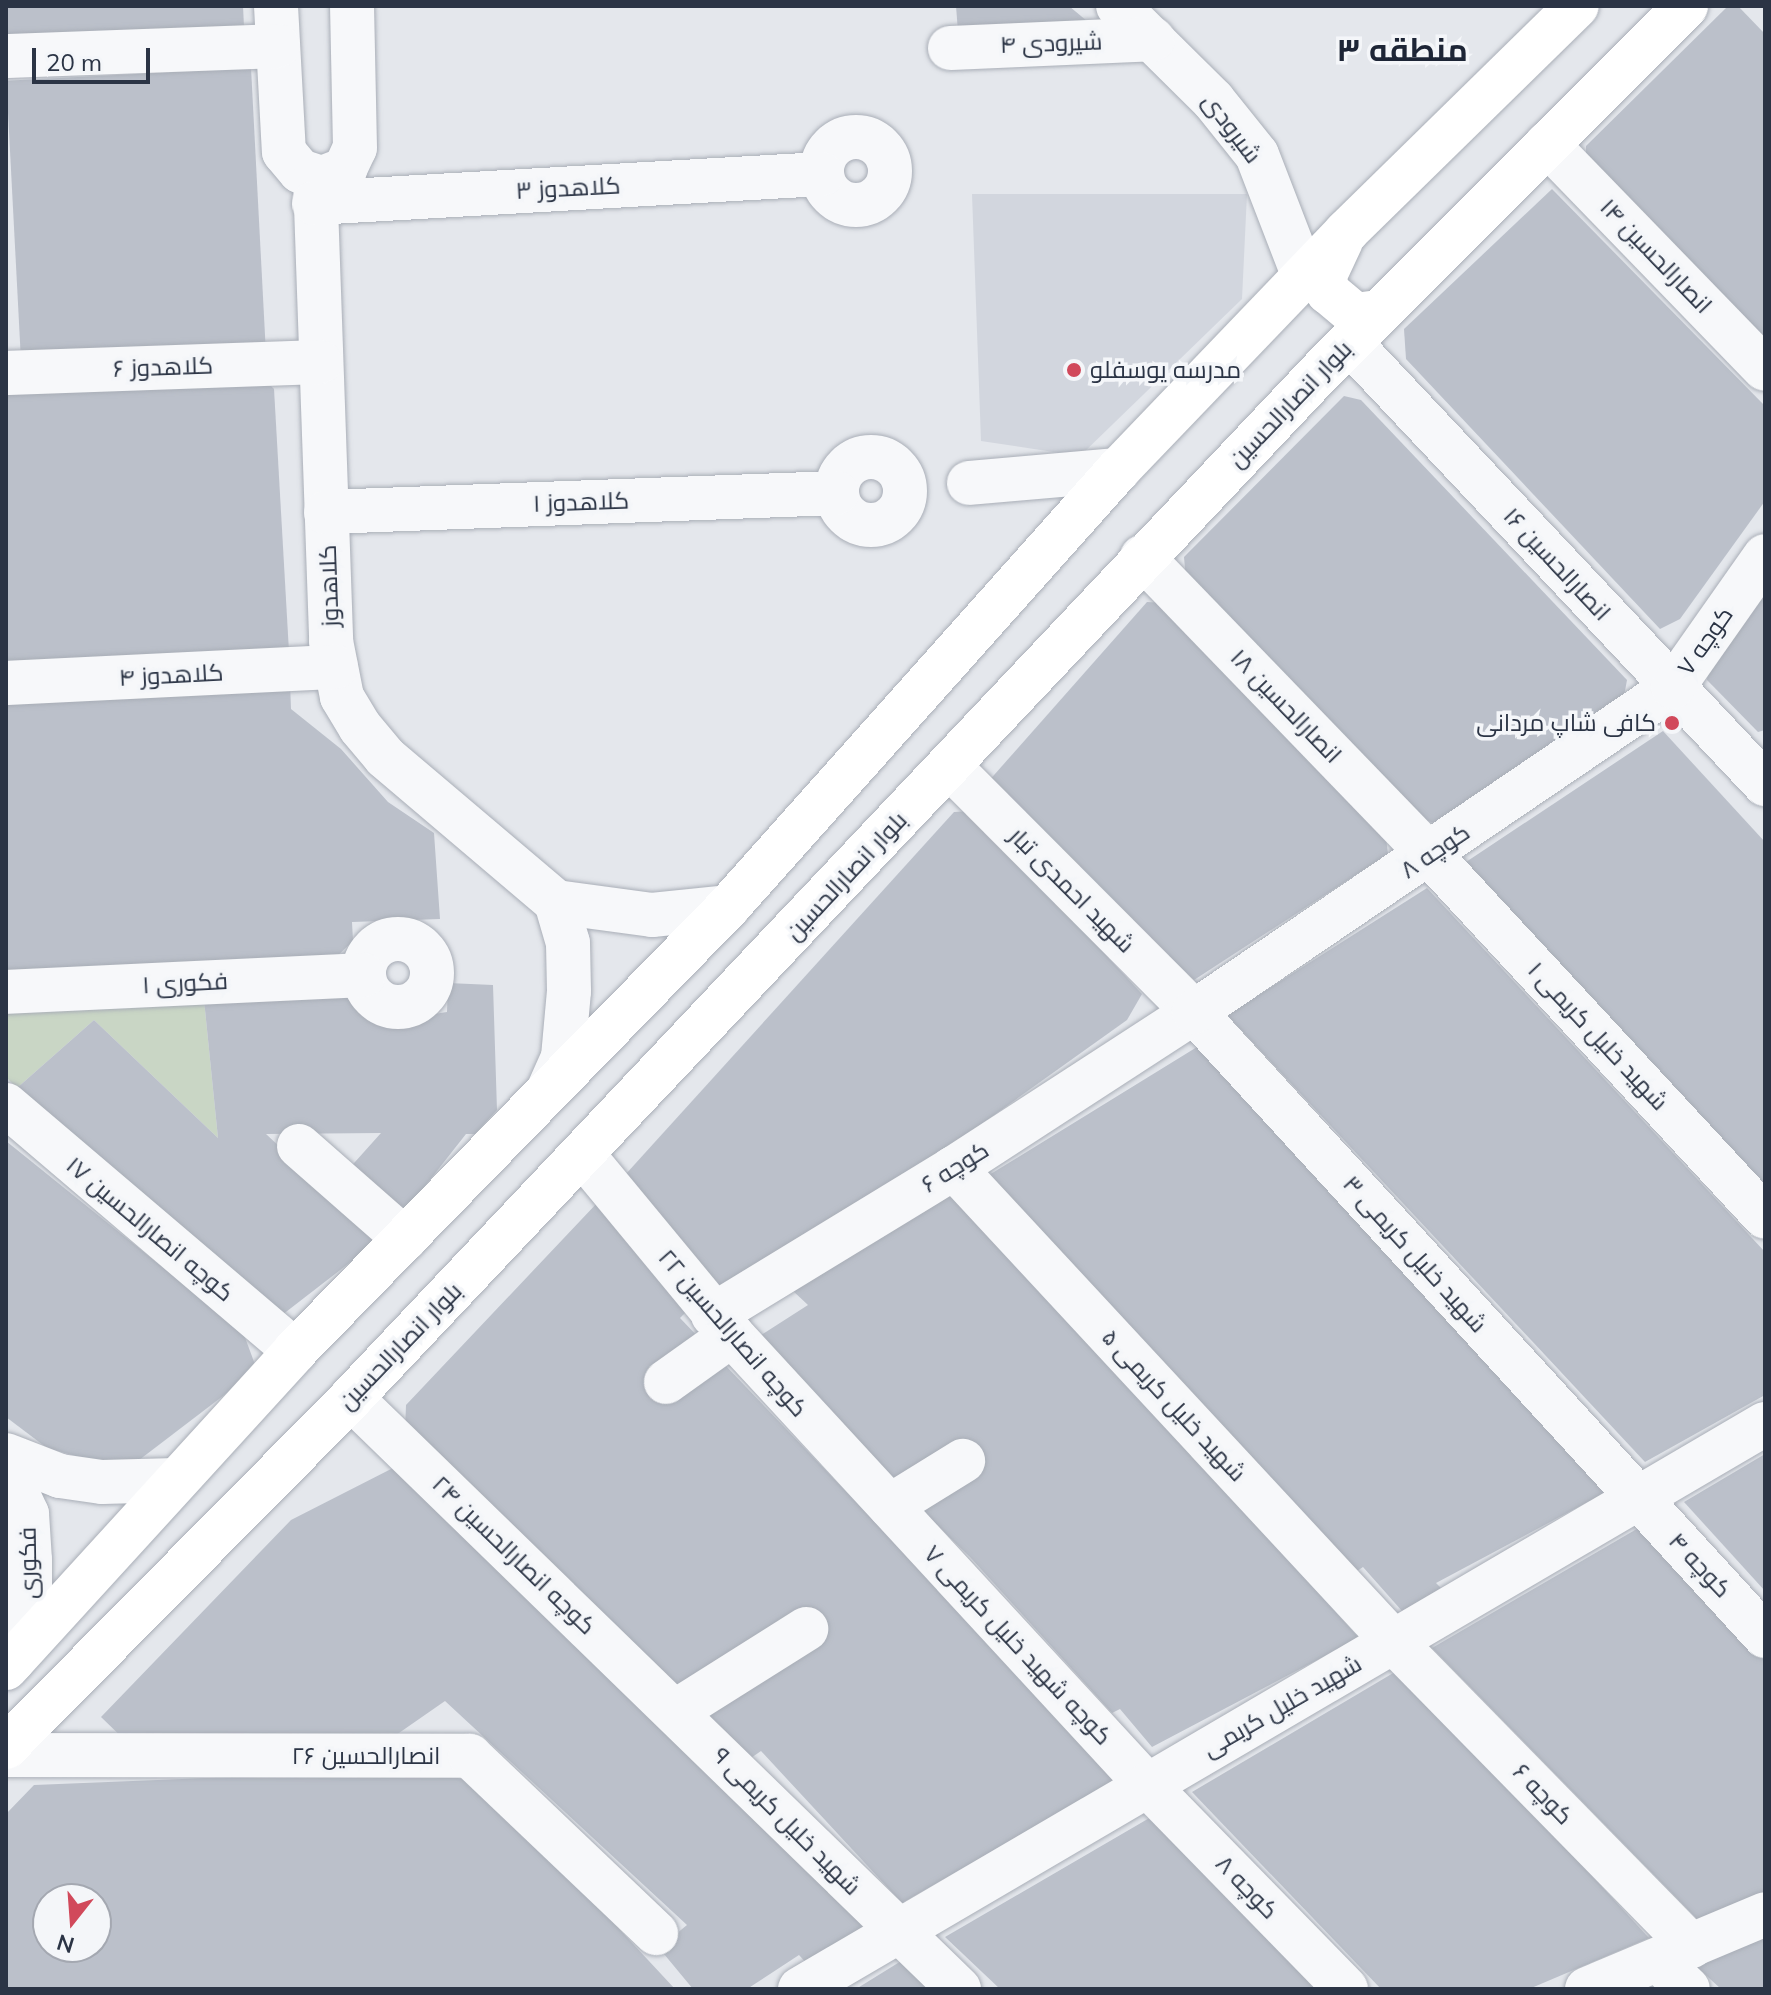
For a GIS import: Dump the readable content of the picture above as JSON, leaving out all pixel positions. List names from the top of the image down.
{
  "streets": {
    "main road": ["بلوار انصارالحسین"],
    "street": [
      "شیرودی ۴",
      "شیرودی",
      "کلاهدوز ۳",
      "انصارالحسین ۱۴",
      "کلاهدوز ۶",
      "کلاهدوز ۱",
      "انصارالحسین ۱۶",
      "کلاهدوز",
      "کوچه ۷",
      "کلاهدوز ۴",
      "انصارالحسین ۱۸",
      "کوچه ۸",
      "شهید احمدی تبار",
      "فکوری ۱",
      "شهید خلیل کریمی ۱",
      "کوچه ۶",
      "کوچه انصارالحسین ۱۷",
      "شهید خلیل کریمی ۳",
      "کوچه انصارالحسین ۲۲",
      "شهید خلیل کریمی ۵",
      "کوچه انصارالحسین ۲۴",
      "فکوری",
      "کوچه ۴",
      "کوچه شهید خلیل کریمی ۷",
      "شهید خلیل کریمی",
      "انصارالحسین ۲۶",
      "شهید خلیل کریمی ۹"
    ]
  },
  "crossings": [
    ["شیرودی ۴", "شیرودی"],
    ["کلاهدوز ۳", "کلاهدوز"],
    ["انصارالحسین ۱۴", "بلوار انصارالحسین"],
    ["کلاهدوز ۶", "کلاهدوز"],
    ["بلوار انصارالحسین", "انصارالحسین ۱۶"],
    ["بلوار انصارالحسین", "انصارالحسین ۱۸"],
    ["بلوار انصارالحسین", "شهید احمدی تبار"],
    ["بلوار انصارالحسین", "کوچه انصارالحسین ۲۲"],
    ["بلوار انصارالحسین", "کوچه انصارالحسین ۲۴"],
    ["کلاهدوز ۱", "کلاهدوز"],
    ["انصارالحسین ۱۶", "کوچه ۷"],
    ["انصارالحسین ۱۶", "کوچه ۸"],
    ["کلاهدوز", "کلاهدوز ۴"],
    ["کوچه ۷", "کوچه ۸"],
    ["انصارالحسین ۱۸", "کوچه ۸"],
    ["انصارالحسین ۱۸", "شهید خلیل کریمی ۱"],
    ["کوچه ۸", "شهید احمدی تبار"],
    ["کوچه ۸", "شهید خلیل کریمی ۱"],
    ["کوچه ۸", "کوچه ۶"],
    ["کوچه ۸", "شهید خلیل کریمی ۳"],
    ["کوچه ۸", "کوچه شهید خلیل کریمی ۷"],
    ["کوچه ۸", "شهید خلیل کریمی"],
    ["شهید احمدی تبار", "کوچه ۶"],
    ["شهید احمدی تبار", "شهید خلیل کریمی ۳"],
    ["کوچه ۶", "شهید خلیل کریمی ۳"],
    ["کوچه ۶", "کوچه انصارالحسین ۲۲"],
    ["کوچه ۶", "شهید خلیل کریمی ۵"],
    ["کوچه ۶", "شهید خلیل کریمی"],
    ["شهید خلیل کریمی ۳", "کوچه ۴"],
    ["شهید خلیل کریمی ۳", "شهید خلیل کریمی"],
    ["کوچه انصارالحسین ۲۲", "کوچه شهید خلیل کریمی ۷"],
    ["شهید خلیل کریمی ۵", "شهید خلیل کریمی"],
    ["کوچه انصارالحسین ۲۴", "شهید خلیل کریمی ۹"],
    ["کوچه ۴", "شهید خلیل کریمی"],
    ["کوچه شهید خلیل کریمی ۷", "شهید خلیل کریمی"],
    ["شهید خلیل کریمی", "شهید خلیل کریمی ۹"]
  ],
  "districts": ["منطقه ۳"],
  "places": ["مدرسه یوسفلو", "کافى شاپ مردانى"],
  "scale_bar": "20 m",
  "north": "bottom"
}
